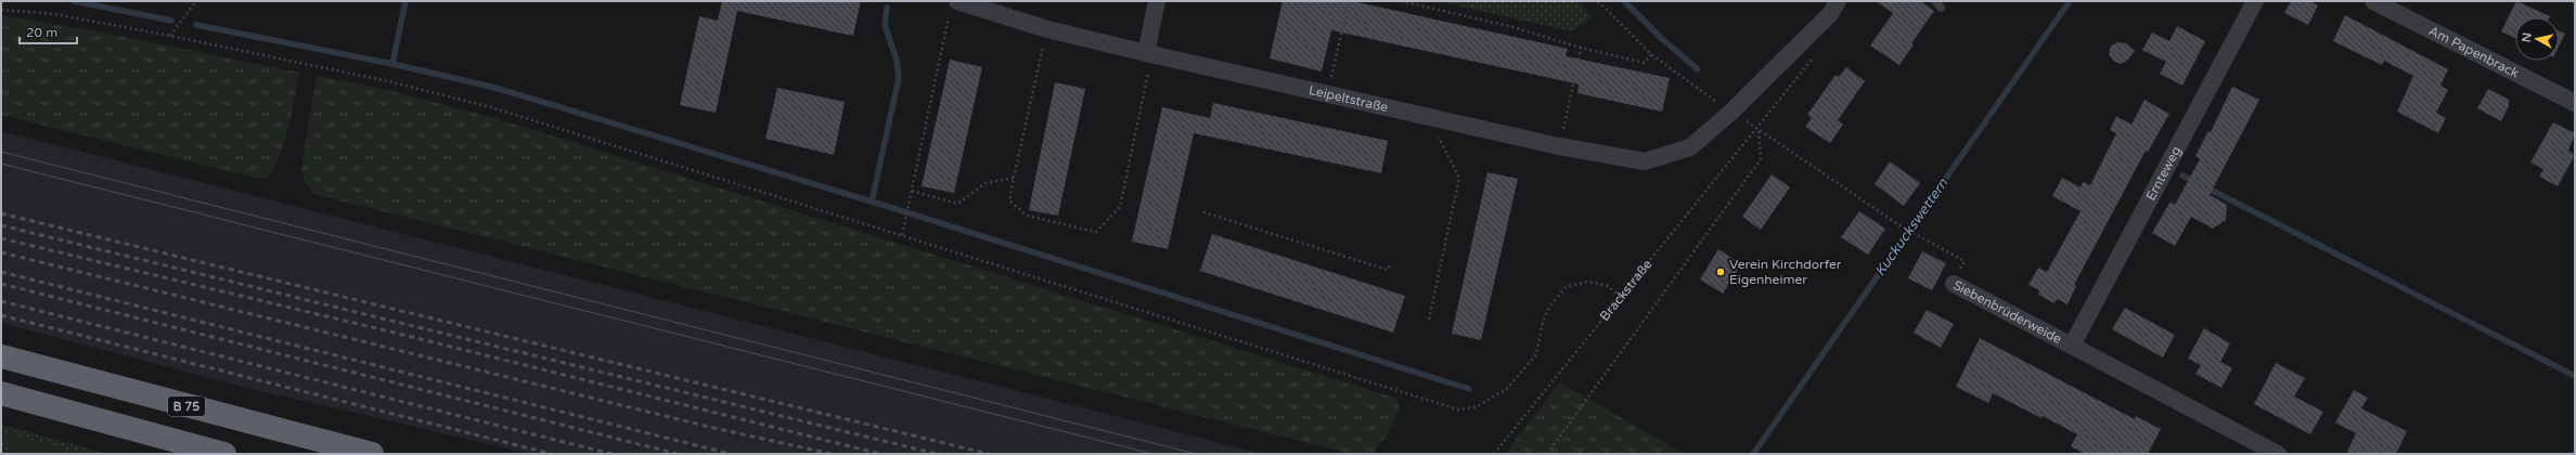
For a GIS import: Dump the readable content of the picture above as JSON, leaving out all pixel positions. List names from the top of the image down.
{
  "streets": {
    "highway": ["B 75"],
    "street": [
      "Am Papenbrack",
      "Leipeltstraße",
      "Ernteweg",
      "Siebenbrüderweide"
    ],
    "path": ["Brackstraße"]
  },
  "crossings": [
    ["Ernteweg", "Siebenbrüderweide"],
    ["Brackstraße", "Siebenbrüderweide"]
  ],
  "water": ["Kuckuckswettern"],
  "places": ["Verein Kirchdorfer Eigenheimer"],
  "scale_bar": "20 m",
  "north": "left"
}
